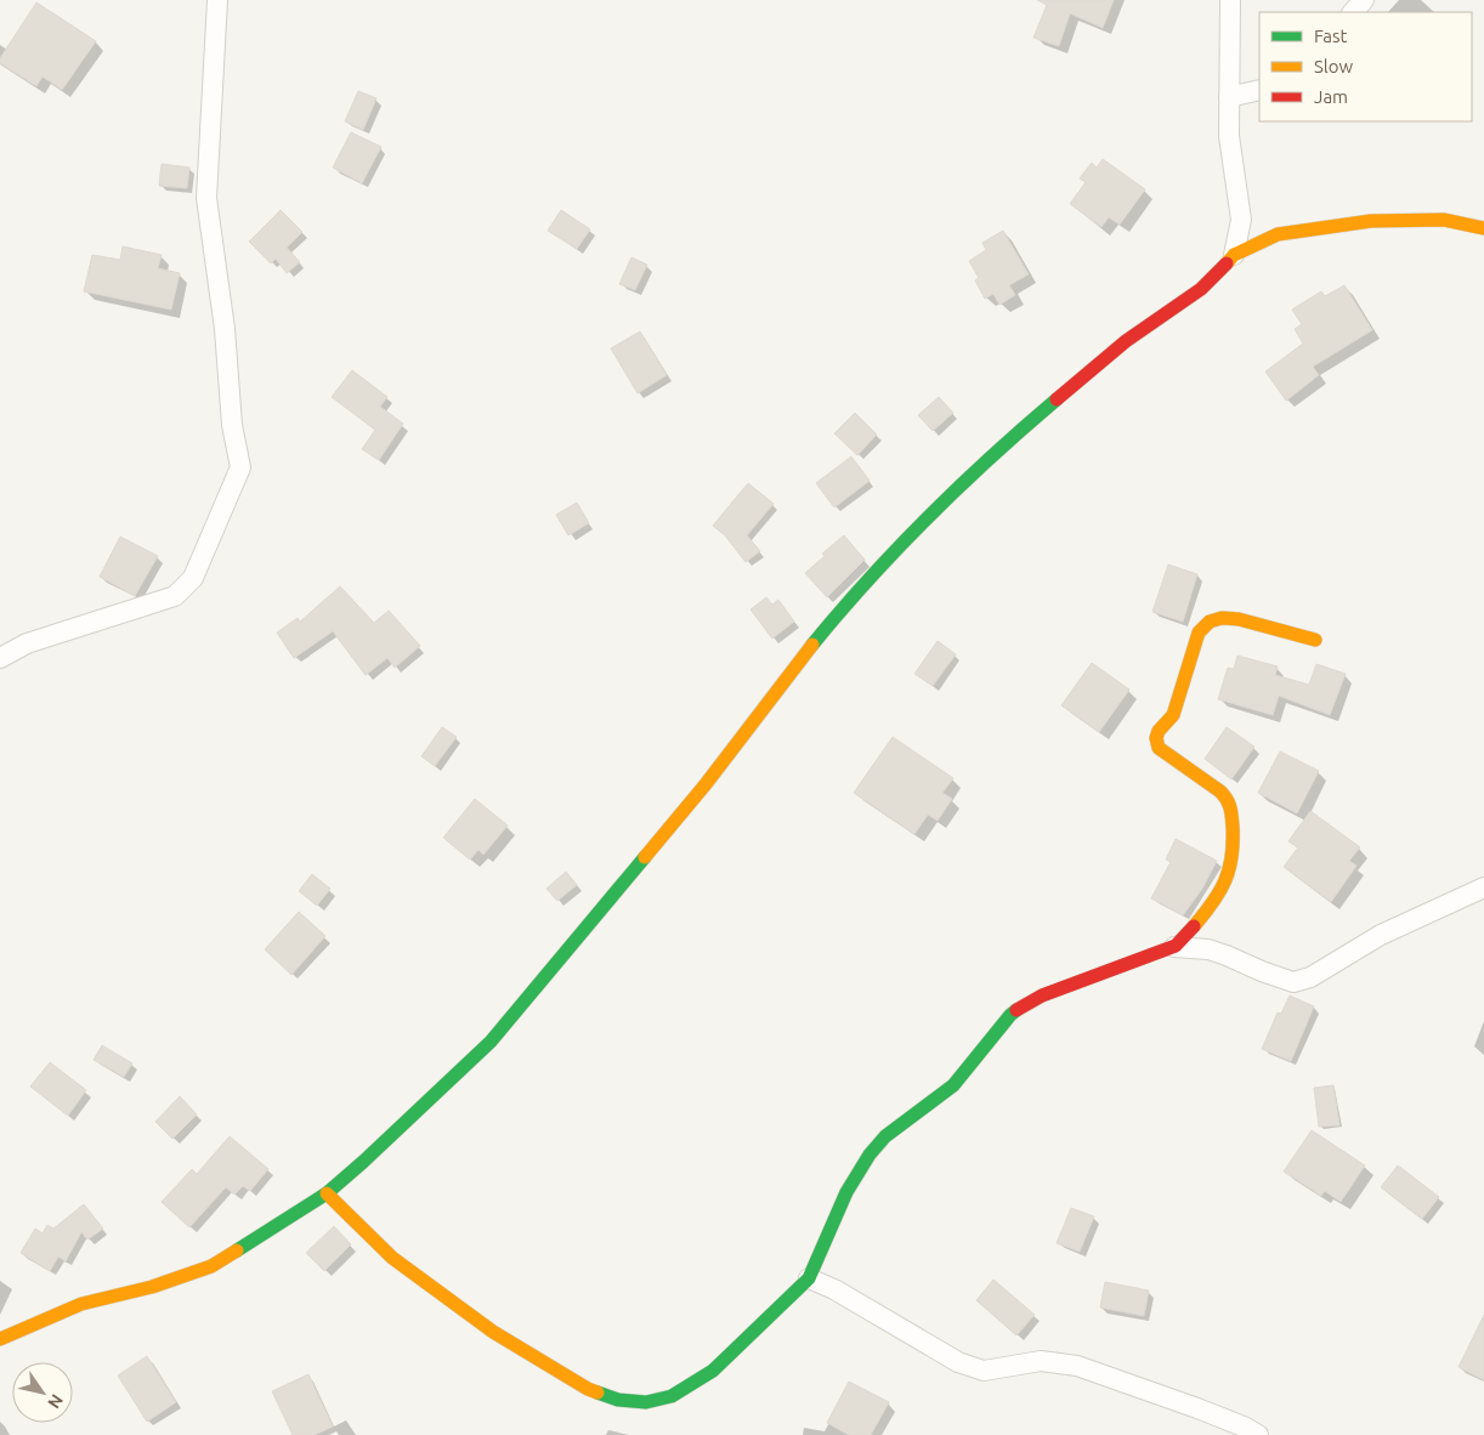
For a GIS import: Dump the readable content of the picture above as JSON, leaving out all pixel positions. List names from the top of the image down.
{
  "legend": ["Fast", "Slow", "Jam"],
  "north": "bottom right"
}
